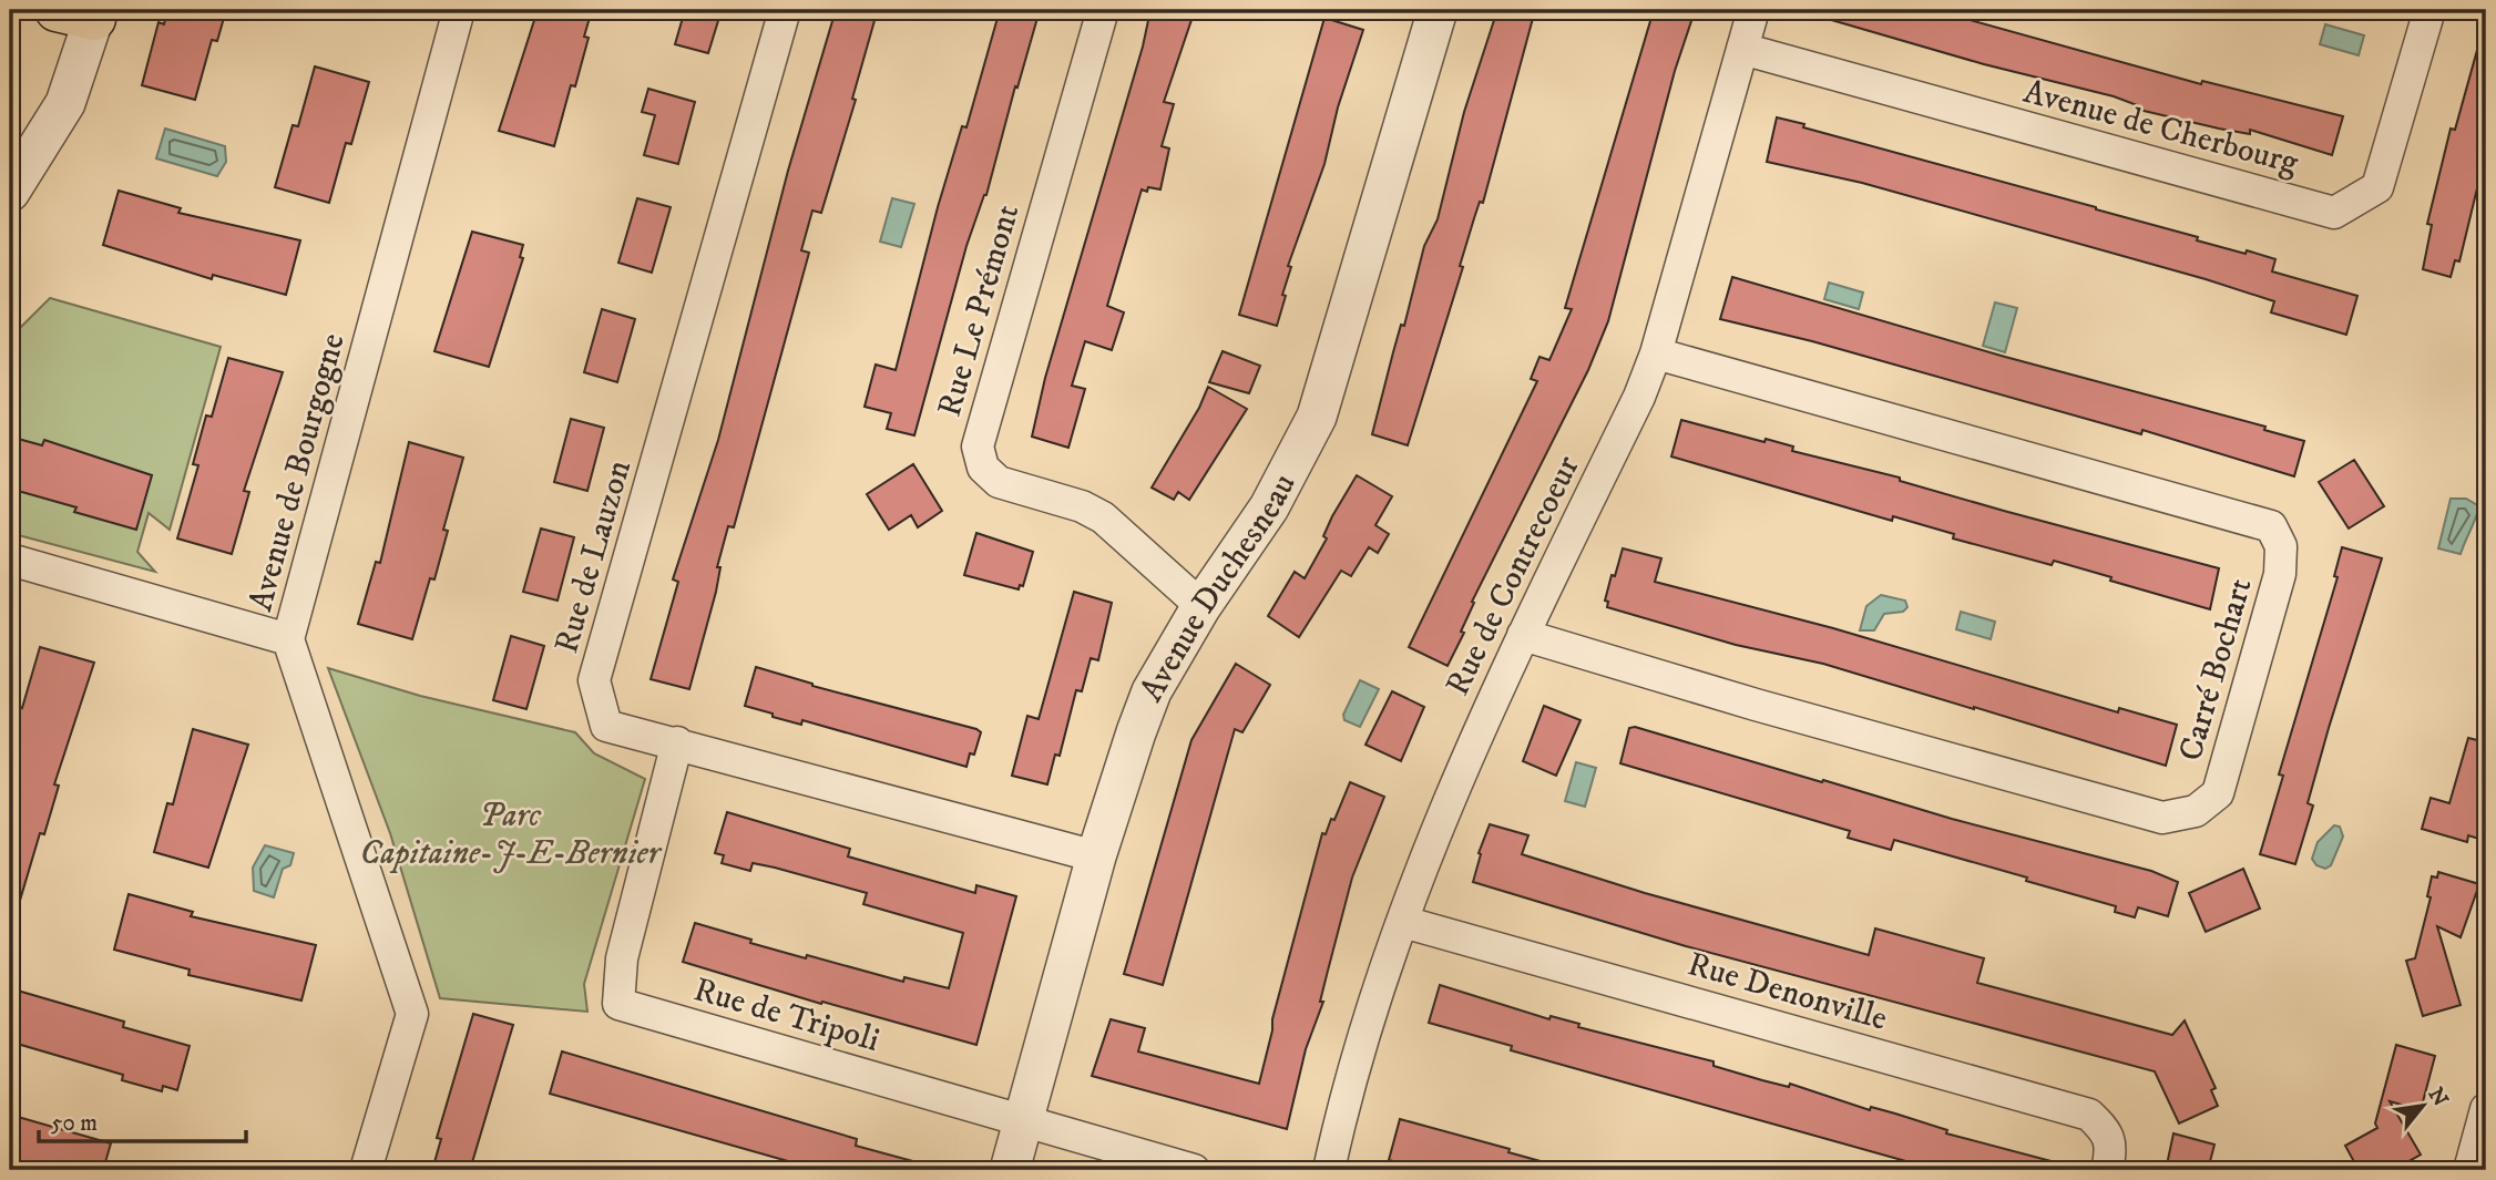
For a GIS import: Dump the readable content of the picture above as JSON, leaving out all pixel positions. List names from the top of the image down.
{
  "streets": {
    "street": [
      "Avenue de Cherbourg",
      "Rue Le Prémont",
      "Avenue de Bourgogne",
      "Rue de Lauzon",
      "Rue de Contrecoeur",
      "Avenue Duchesneau",
      "Carré Bochart",
      "Rue Denonville",
      "Rue de Tripoli"
    ]
  },
  "crossings": [
    ["Avenue de Cherbourg", "Rue de Contrecoeur"],
    ["Rue Le Prémont", "Avenue Duchesneau"],
    ["Rue de Lauzon", "Avenue Duchesneau"],
    ["Rue de Lauzon", "Rue de Tripoli"],
    ["Rue de Contrecoeur", "Carré Bochart"],
    ["Rue de Contrecoeur", "Rue Denonville"],
    ["Avenue Duchesneau", "Rue de Tripoli"]
  ],
  "parks": ["Parc Capitaine-J-E-Bernier"],
  "scale_bar": "50 m",
  "north": "top right"
}
